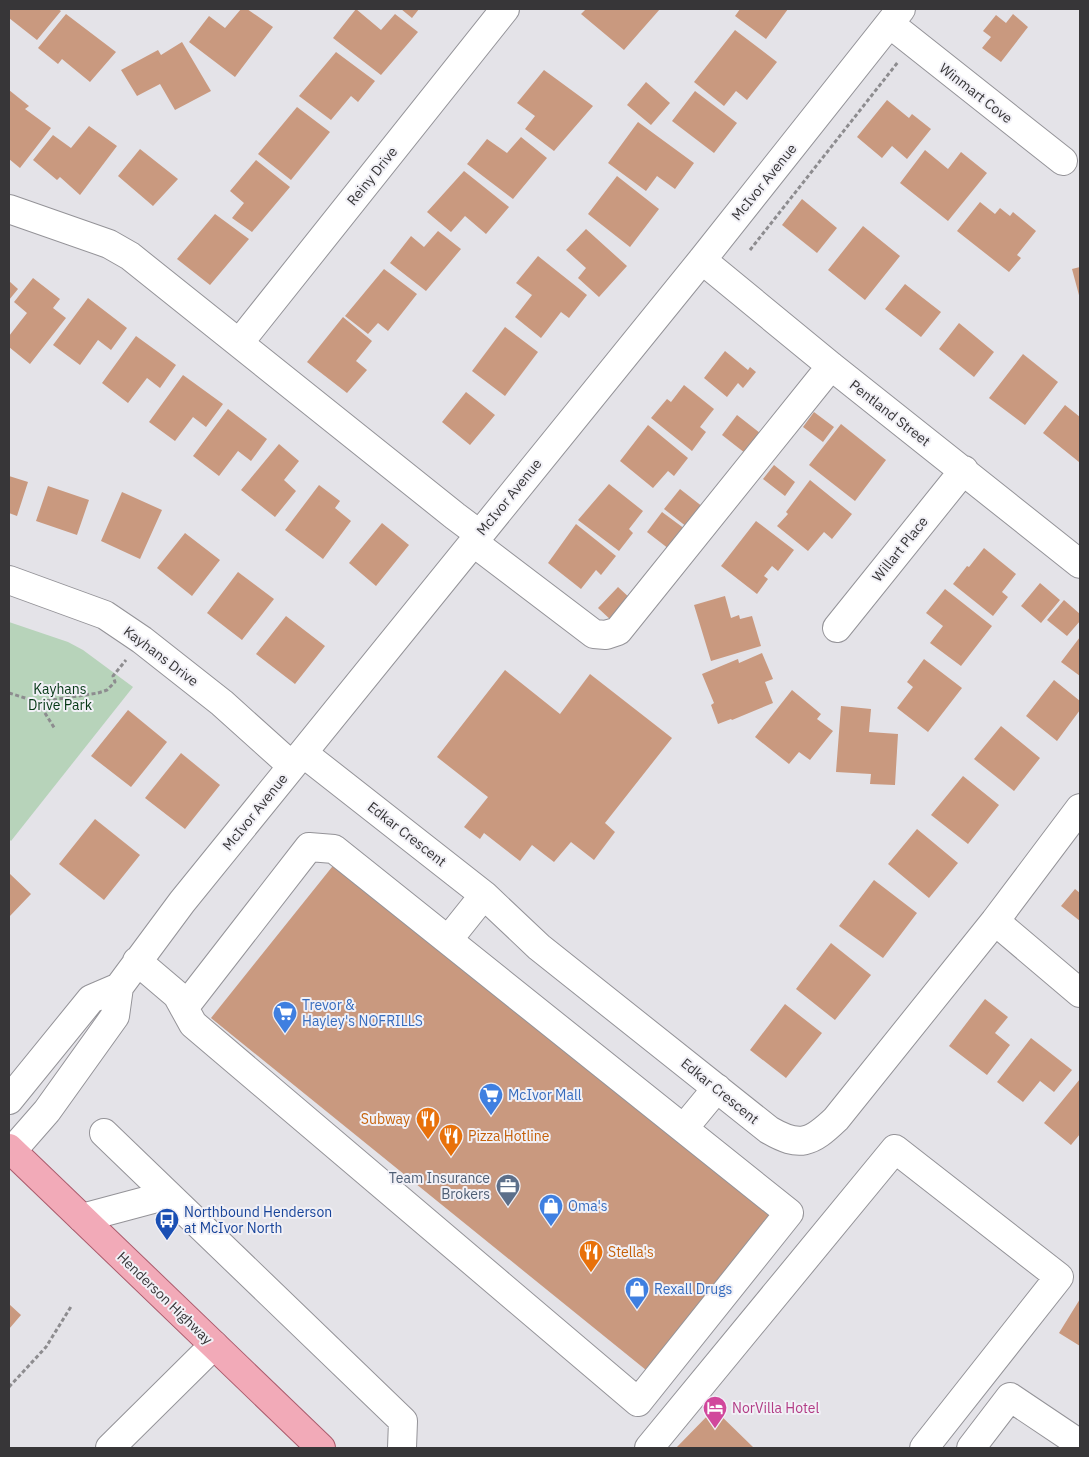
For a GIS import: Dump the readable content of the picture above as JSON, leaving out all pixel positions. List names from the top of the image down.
{
  "streets": {
    "main road": ["Henderson Highway"],
    "street": [
      "Winmart Cove",
      "Reiny Drive",
      "McIvor Avenue",
      "Pentland Street",
      "Willart Place",
      "Kayhans Drive",
      "Edkar Crescent"
    ]
  },
  "crossings": [
    ["Winmart Cove", "McIvor Avenue"],
    ["McIvor Avenue", "Pentland Street"],
    ["McIvor Avenue", "Kayhans Drive"],
    ["McIvor Avenue", "Edkar Crescent"],
    ["McIvor Avenue", "Henderson Highway"],
    ["Pentland Street", "Willart Place"],
    ["Kayhans Drive", "Edkar Crescent"]
  ],
  "parks": ["Kayhans Drive Park"],
  "places": {
    "supermarket": ["Trevor & Hayley's NOFRILLS", "McIvor Mall"],
    "restaurant": ["Subway", "Pizza Hotline", "Stella's"],
    "office": ["Team Insurance Brokers"],
    "shop": ["Oma's", "Rexall Drugs"],
    "bus stop": ["Northbound Henderson at McIvor North"],
    "hotel": ["NorVilla Hotel"]
  }
}
